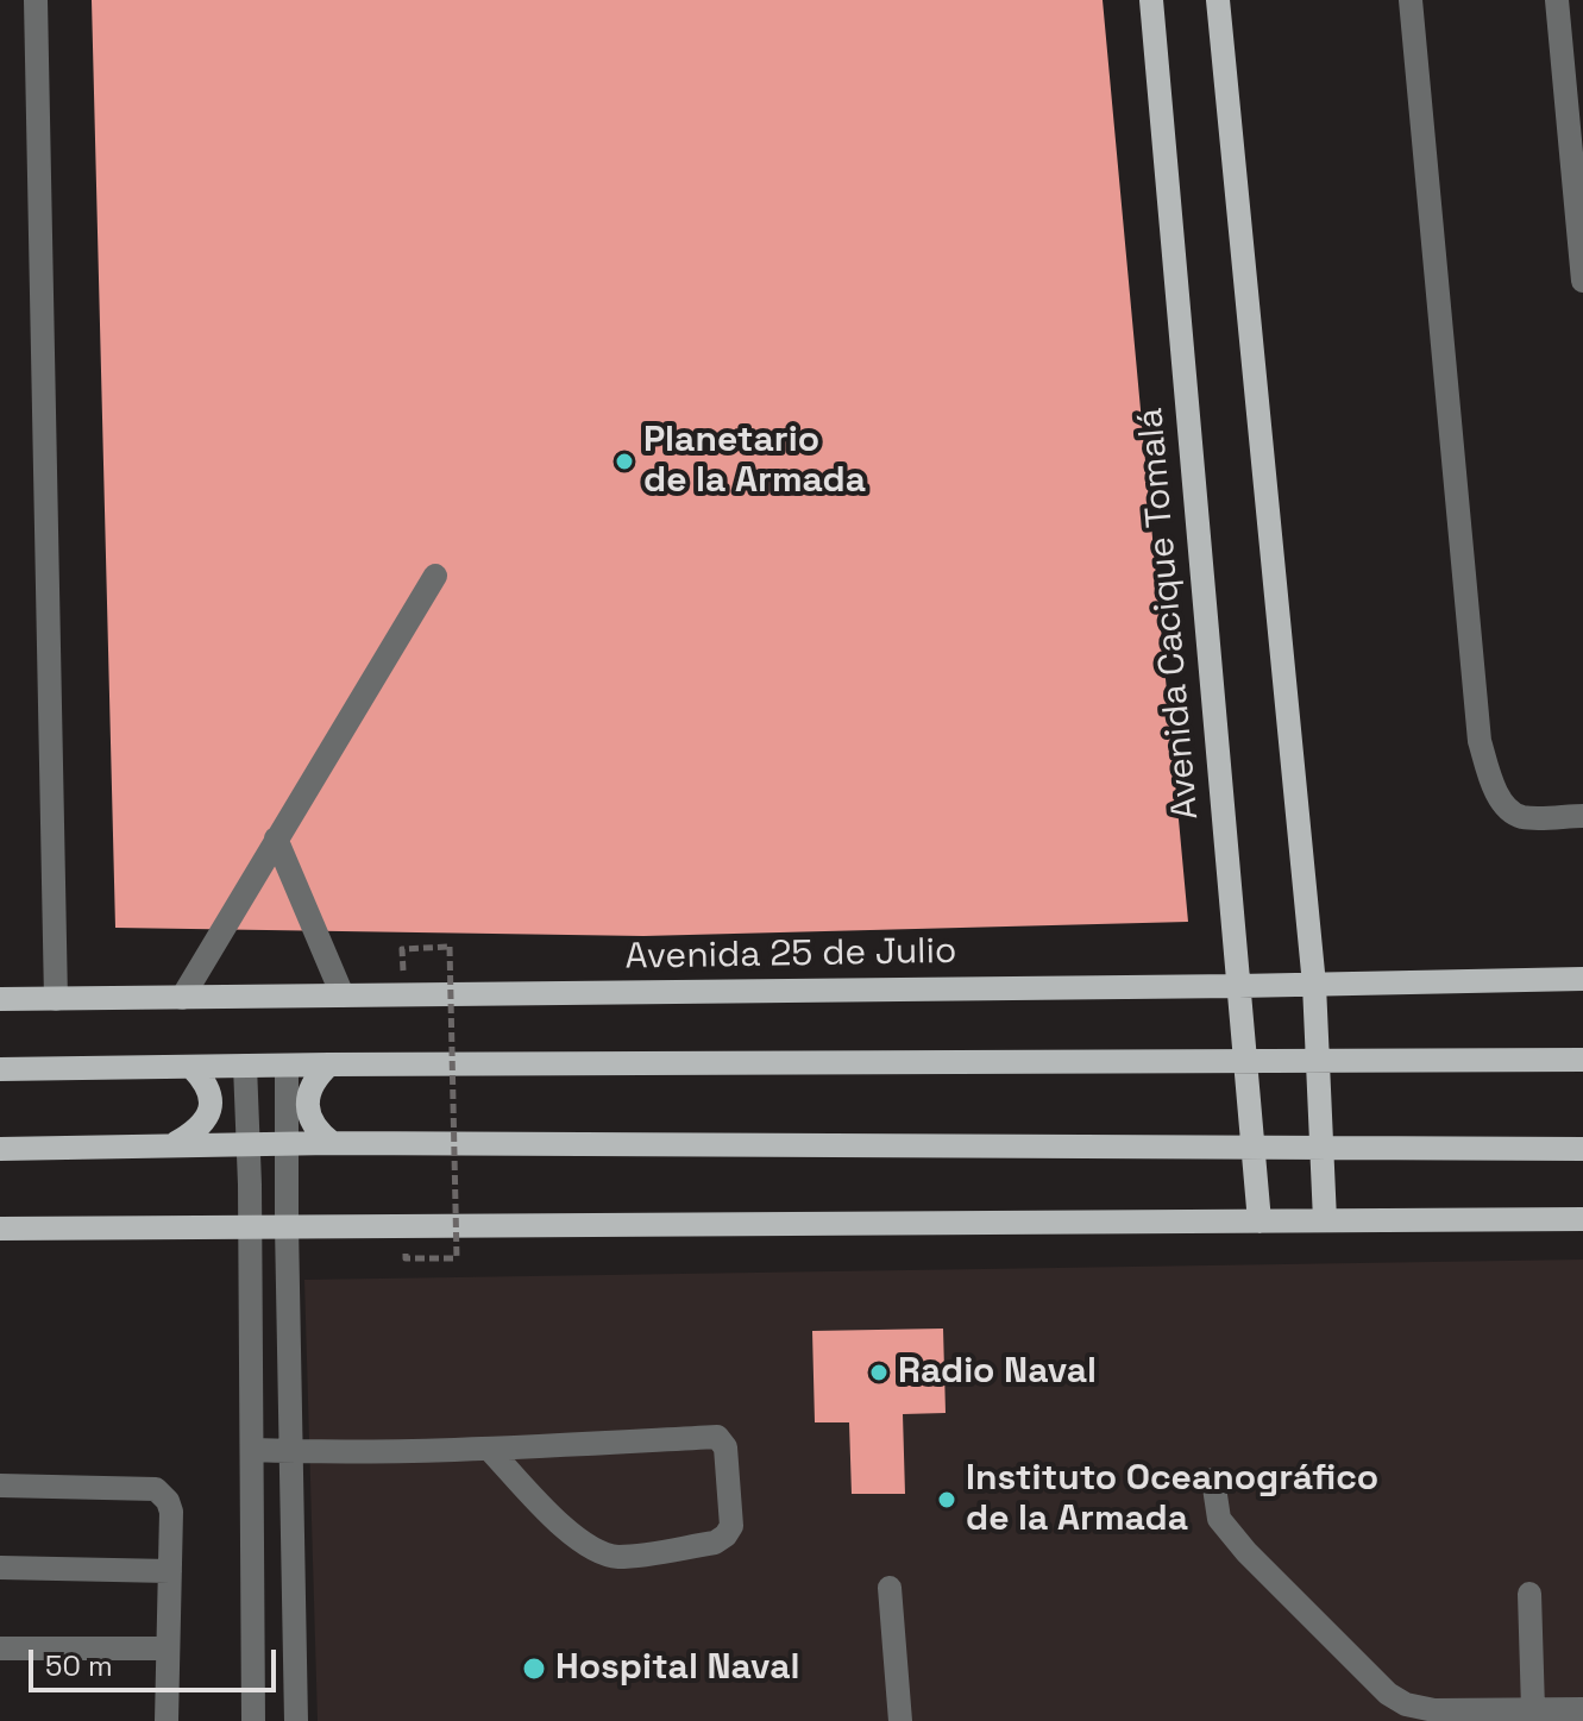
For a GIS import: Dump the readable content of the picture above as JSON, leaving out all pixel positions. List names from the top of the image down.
{
  "streets": {
    "main road": ["Avenida Cacique Tomalá", "Avenida 25 de Julio"]
  },
  "crossings": [
    ["Avenida Cacique Tomalá", "Avenida 25 de Julio"]
  ],
  "places": [
    "Planetario de la Armada",
    "Radio Naval",
    "Instituto Oceanográfico de la Armada",
    "Hospital Naval"
  ],
  "scale_bar": "50 m"
}
